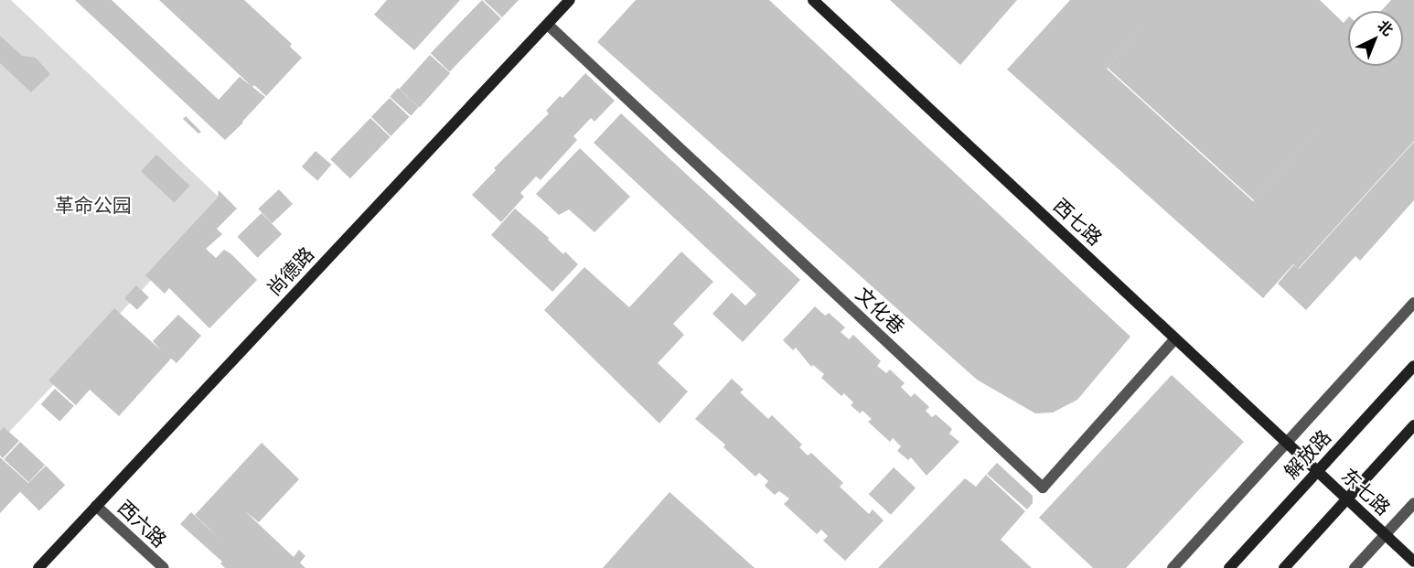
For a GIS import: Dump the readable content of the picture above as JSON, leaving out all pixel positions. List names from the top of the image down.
{
  "streets": {
    "street": [
      "西七路",
      "尚德路",
      "文化巷",
      "解放路",
      "东七路",
      "西六路"
    ]
  },
  "crossings": [
    ["西七路", "文化巷"],
    ["西七路", "解放路"],
    ["西七路", "东七路"],
    ["尚德路", "文化巷"],
    ["尚德路", "西六路"],
    ["解放路", "东七路"]
  ],
  "parks": ["革命公园"],
  "north": "top right"
}
